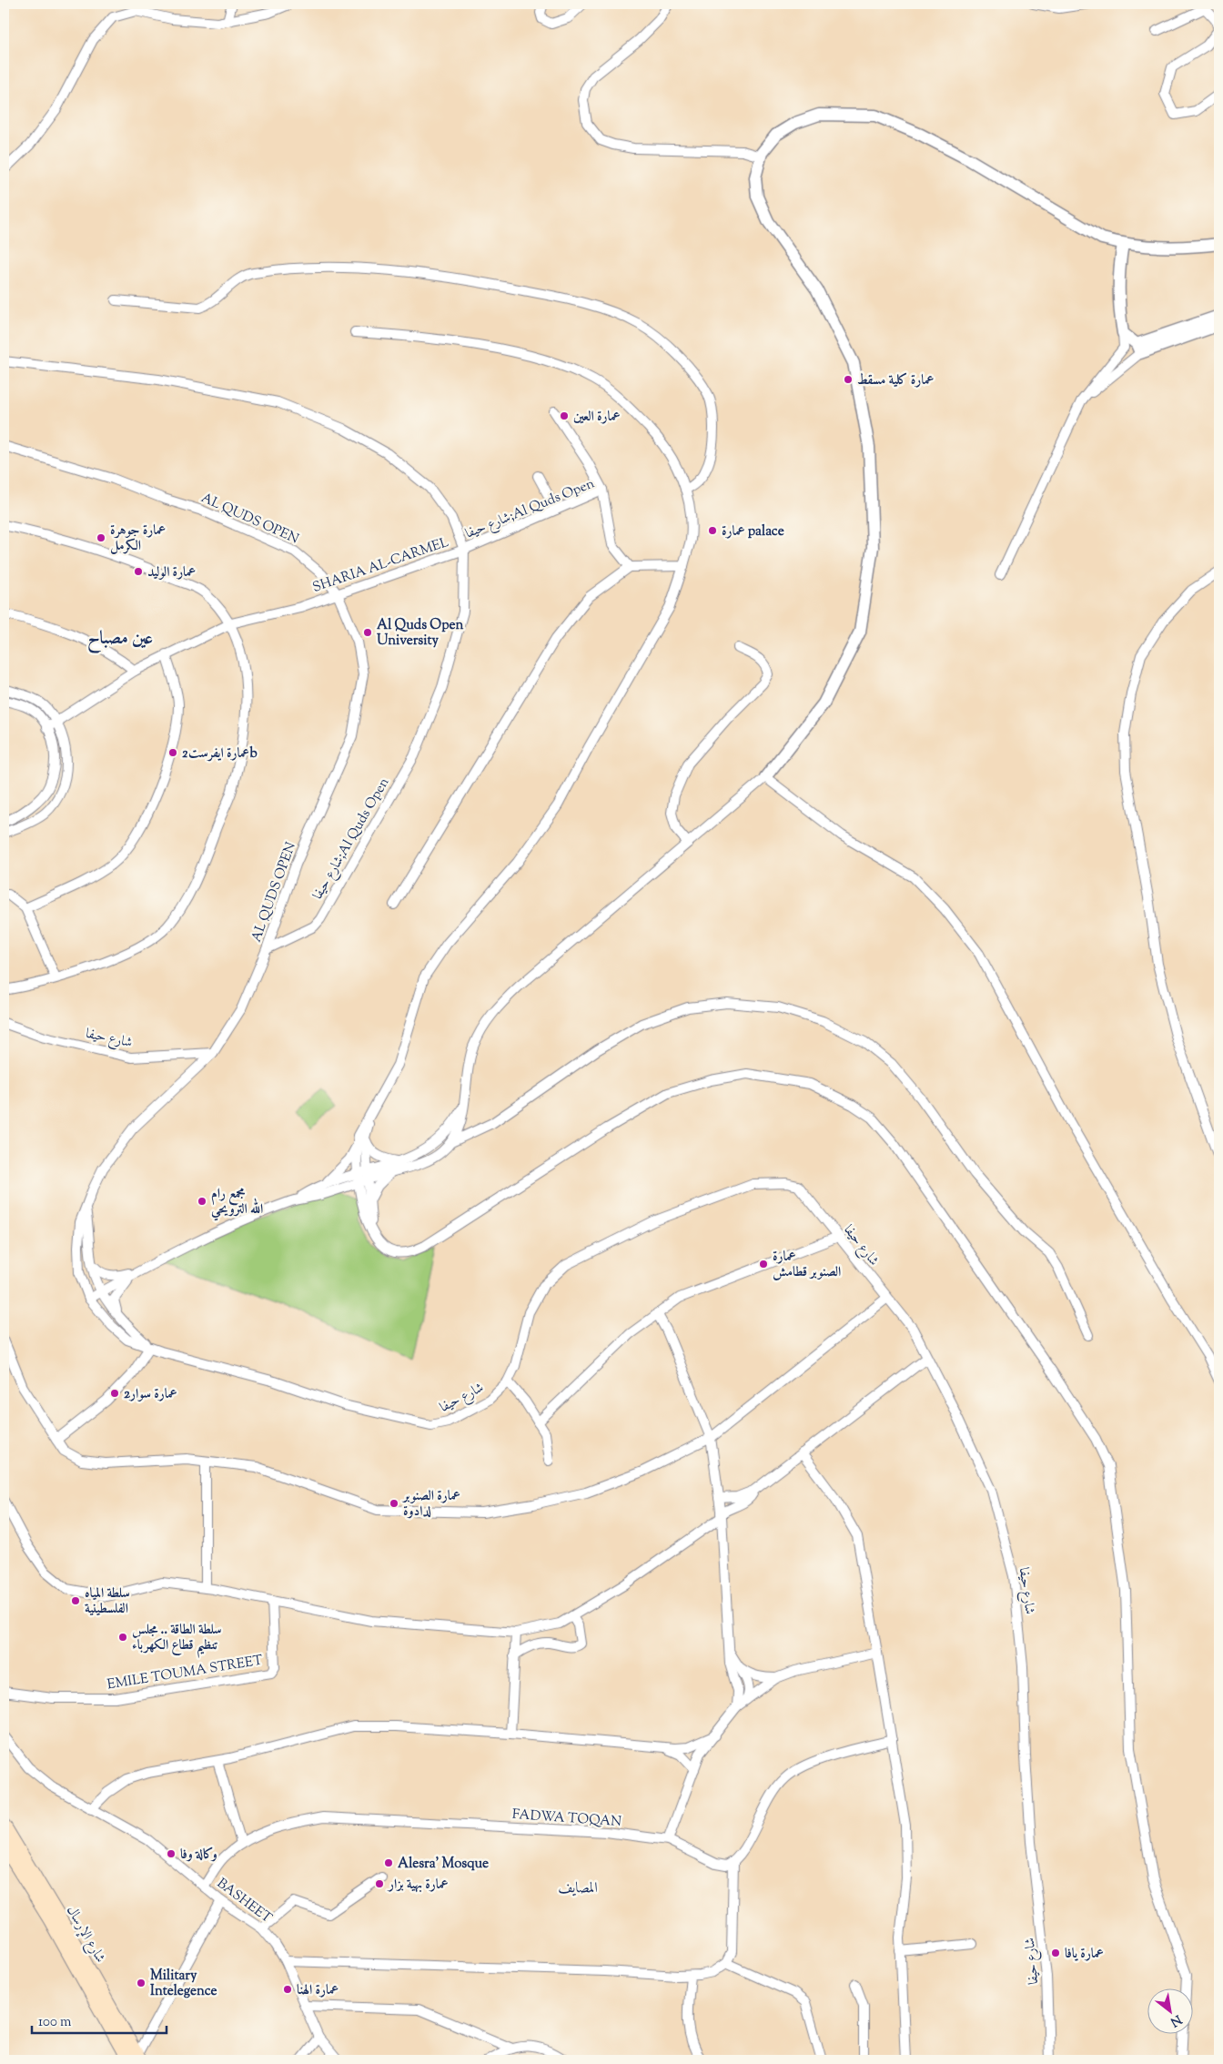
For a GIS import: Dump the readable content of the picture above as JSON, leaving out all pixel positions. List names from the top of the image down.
{
  "streets": {
    "main road": ["شارع الإرسال"],
    "street": [
      "شارع حيفا;Al Quds Open",
      "AL QUDS OPEN",
      "SHARIA AL-CARMEL",
      "شارع حيفا",
      "EMILE TOUMA STREET",
      "FADWA TOQAN",
      "BASHEET"
    ]
  },
  "crossings": [
    ["شارع حيفا;Al Quds Open", "AL QUDS OPEN"],
    ["شارع حيفا;Al Quds Open", "SHARIA AL-CARMEL"],
    ["AL QUDS OPEN", "SHARIA AL-CARMEL"],
    ["AL QUDS OPEN", "شارع حيفا"],
    ["FADWA TOQAN", "BASHEET"]
  ],
  "districts": ["عين مصباح", "المصايف"],
  "places": [
    "عمارة كلية مسقط",
    "عمارة العين",
    "عمارة palace",
    "عمارة جوهرة الكرمل",
    "عمارة الوليد",
    "Al Quds Open University",
    "عمارة ايفرست2b",
    "مجمع رام الله الترويحي",
    "عمارة الصنوبر قطامش",
    "عمارة سوار2",
    "عمارة الصنوبر لدادوة",
    "سلطة المياه الفلسطينية",
    "سلطة الطاقة .. مجلس تنظيم قطاع الكهرباء",
    "وكالة وفا",
    "Alesra' Mosque",
    "عمارة بهية بزار",
    "عمارة يافا",
    "Military Intelegence",
    "عمارة الهنا"
  ],
  "scale_bar": "100 m",
  "north": "bottom right"
}
